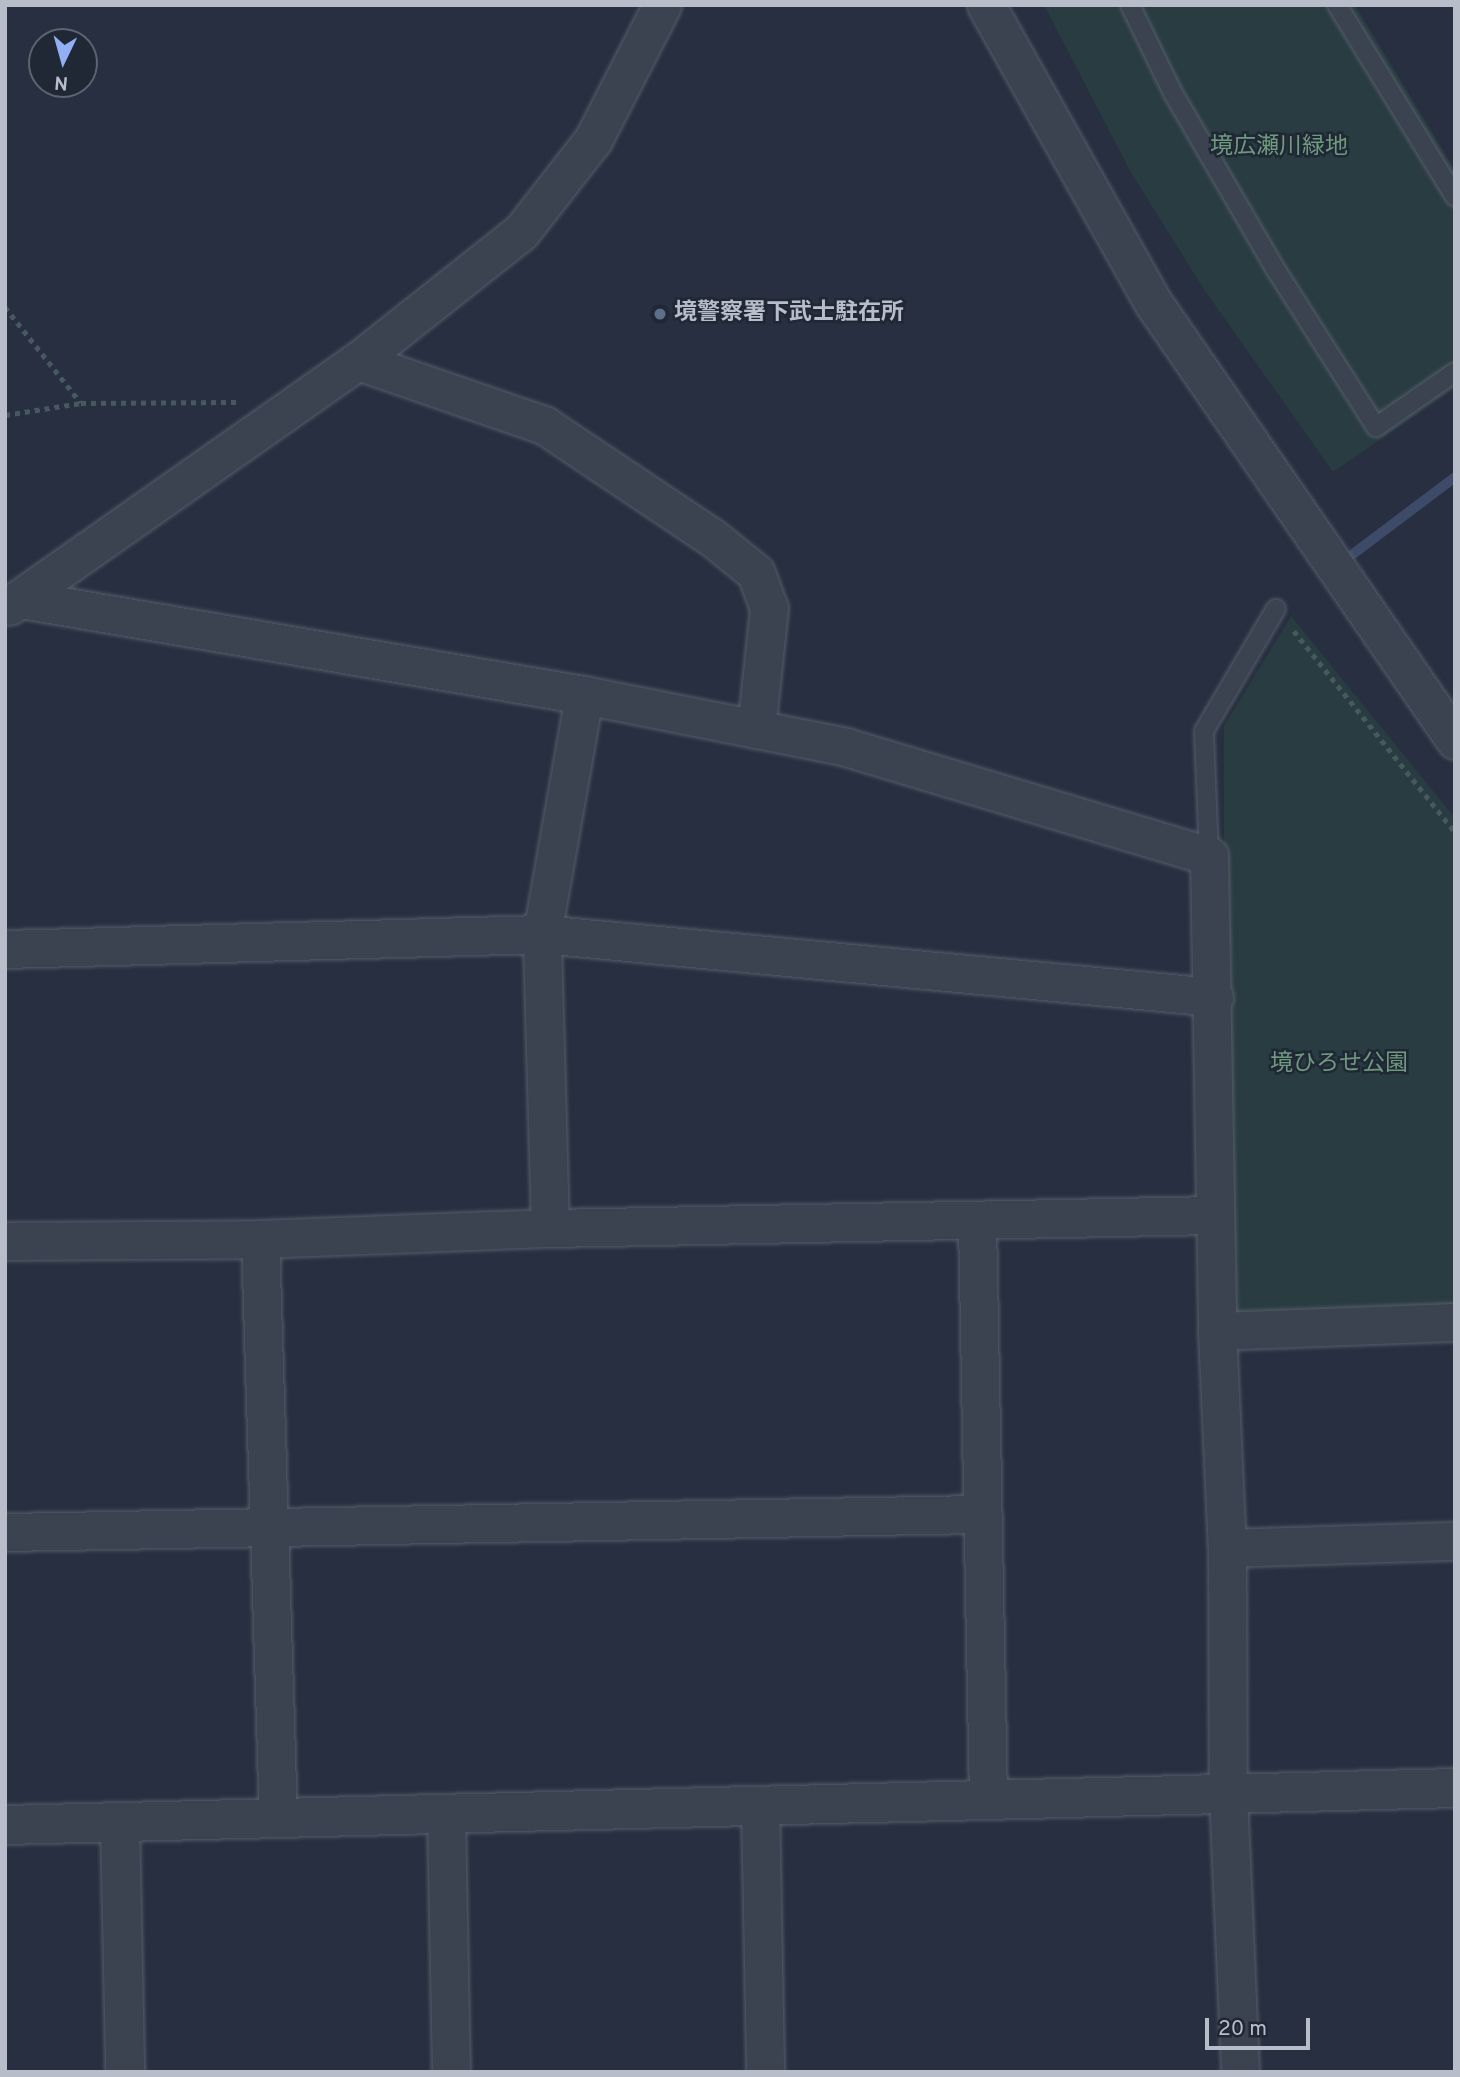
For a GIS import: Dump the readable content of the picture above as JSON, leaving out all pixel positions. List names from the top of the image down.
{
  "parks": ["境広瀬川緑地", "境ひろせ公園"],
  "places": ["境警察署下武士駐在所"],
  "scale_bar": "20 m",
  "north": "bottom"
}
